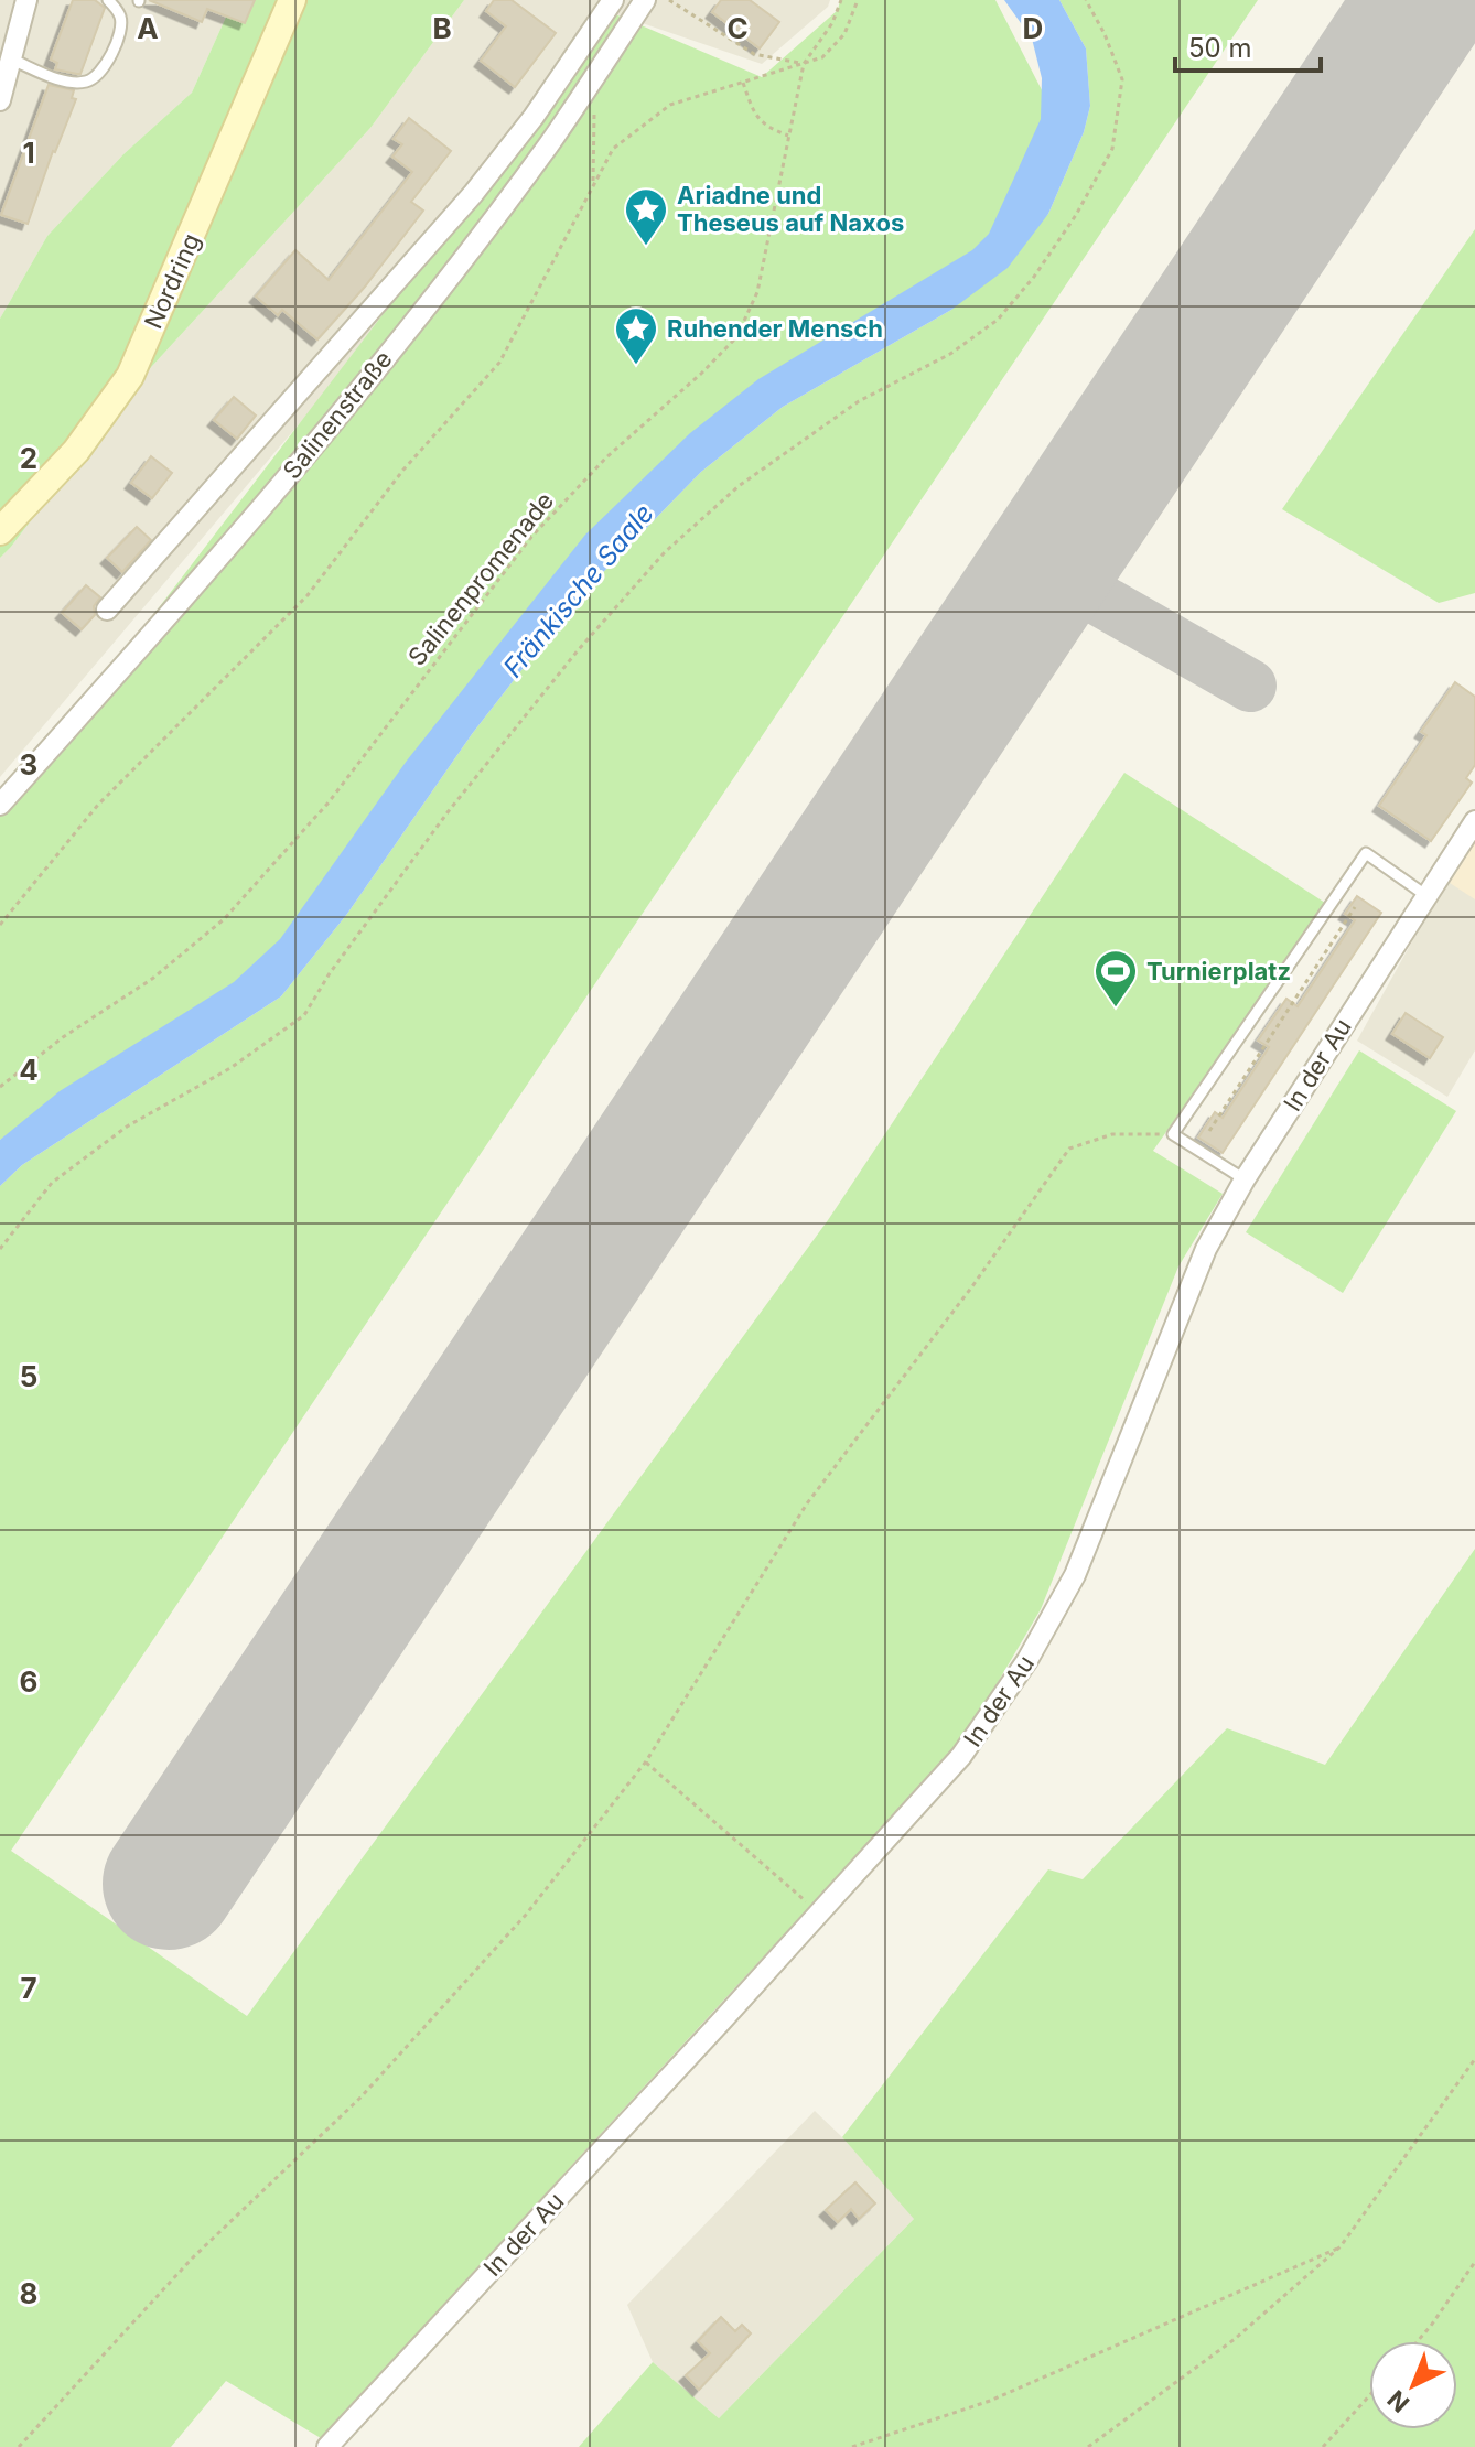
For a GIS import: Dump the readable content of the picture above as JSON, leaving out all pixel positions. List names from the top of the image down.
{
  "streets": {
    "main road": ["Nordring"],
    "street": ["Salinenstraße", "In der Au"],
    "path": ["Salinenpromenade"]
  },
  "water": ["Fränkische Saale"],
  "places": {
    "place": ["Ariadne und Theseus auf Naxos", "Ruhender Mensch"],
    "sports": ["Turnierplatz"]
  },
  "scale_bar": "50 m",
  "north": "bottom left",
  "grid": {
    "columns": [
      "A",
      "B",
      "C",
      "D"
    ],
    "rows": [
      "1",
      "2",
      "3",
      "4",
      "5",
      "6",
      "7",
      "8"
    ]
  }
}
